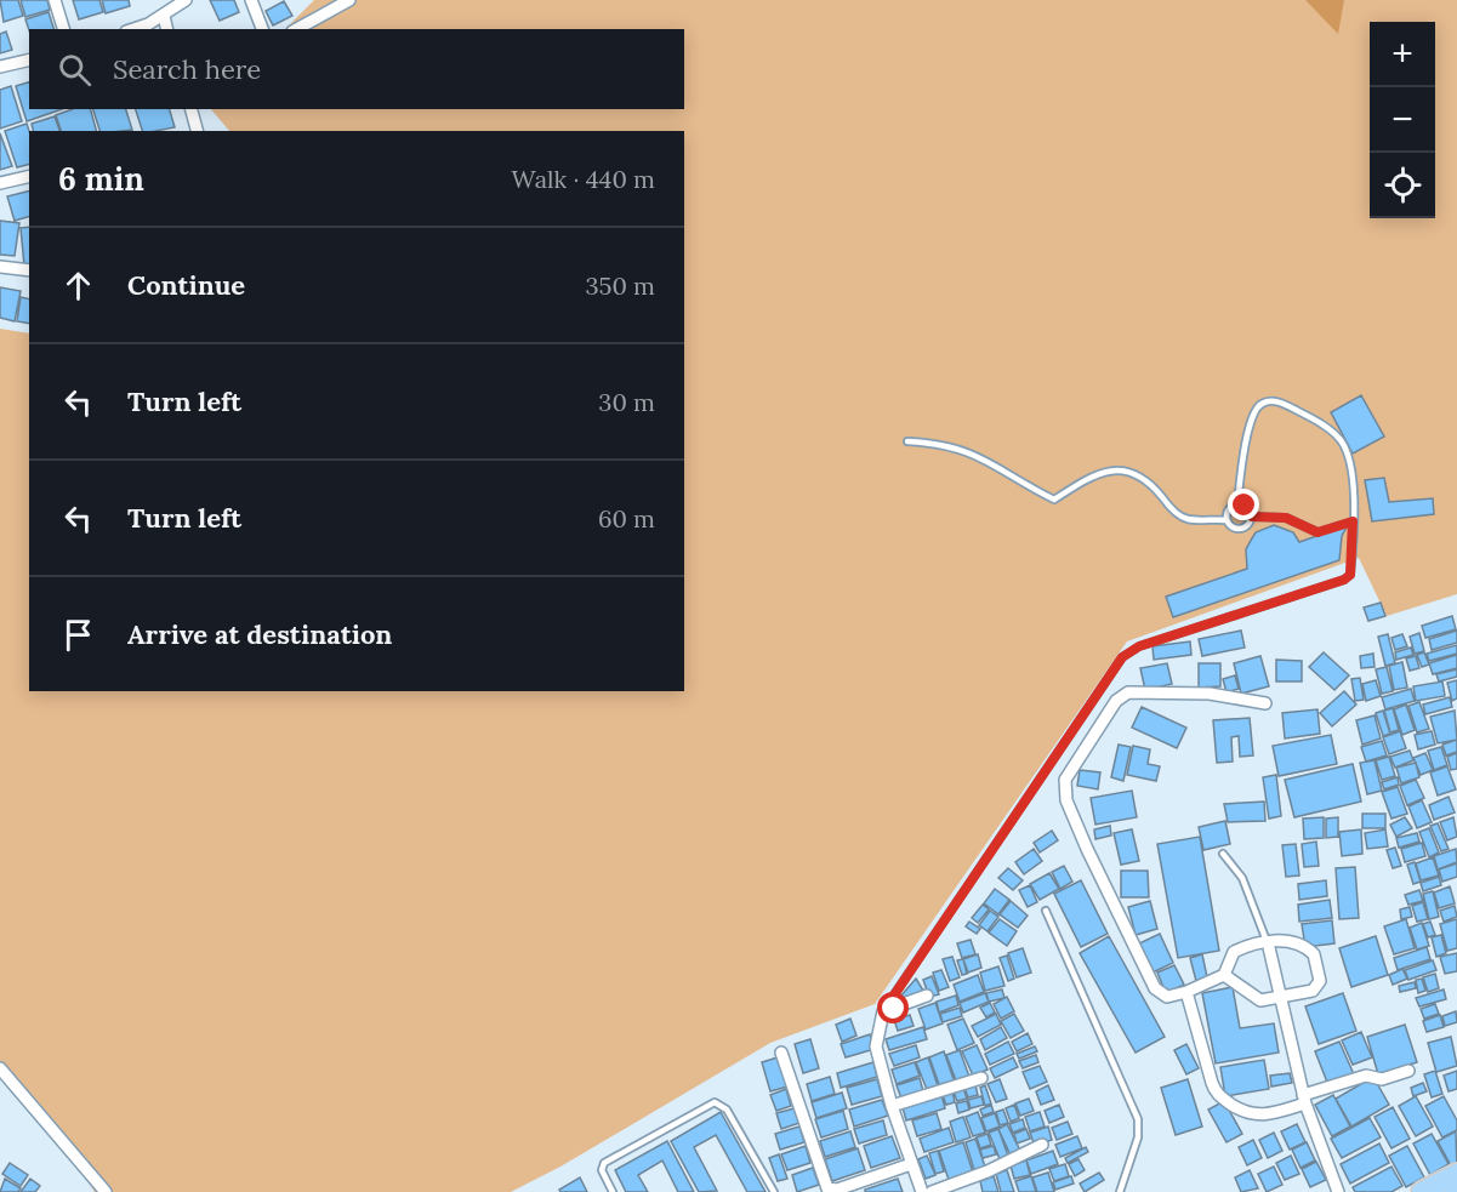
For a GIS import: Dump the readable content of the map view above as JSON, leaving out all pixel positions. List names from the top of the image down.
{
  "page": {
    "map_buttons": ["+", "−"],
    "search": "Search here",
    "heading": ["6 min", "Walk · 440 m"],
    "list": [
      ["Continue", "350 m"],
      ["Turn left", "30 m"],
      ["Turn left", "60 m"],
      "Arrive at destination"
    ]
  }
}
